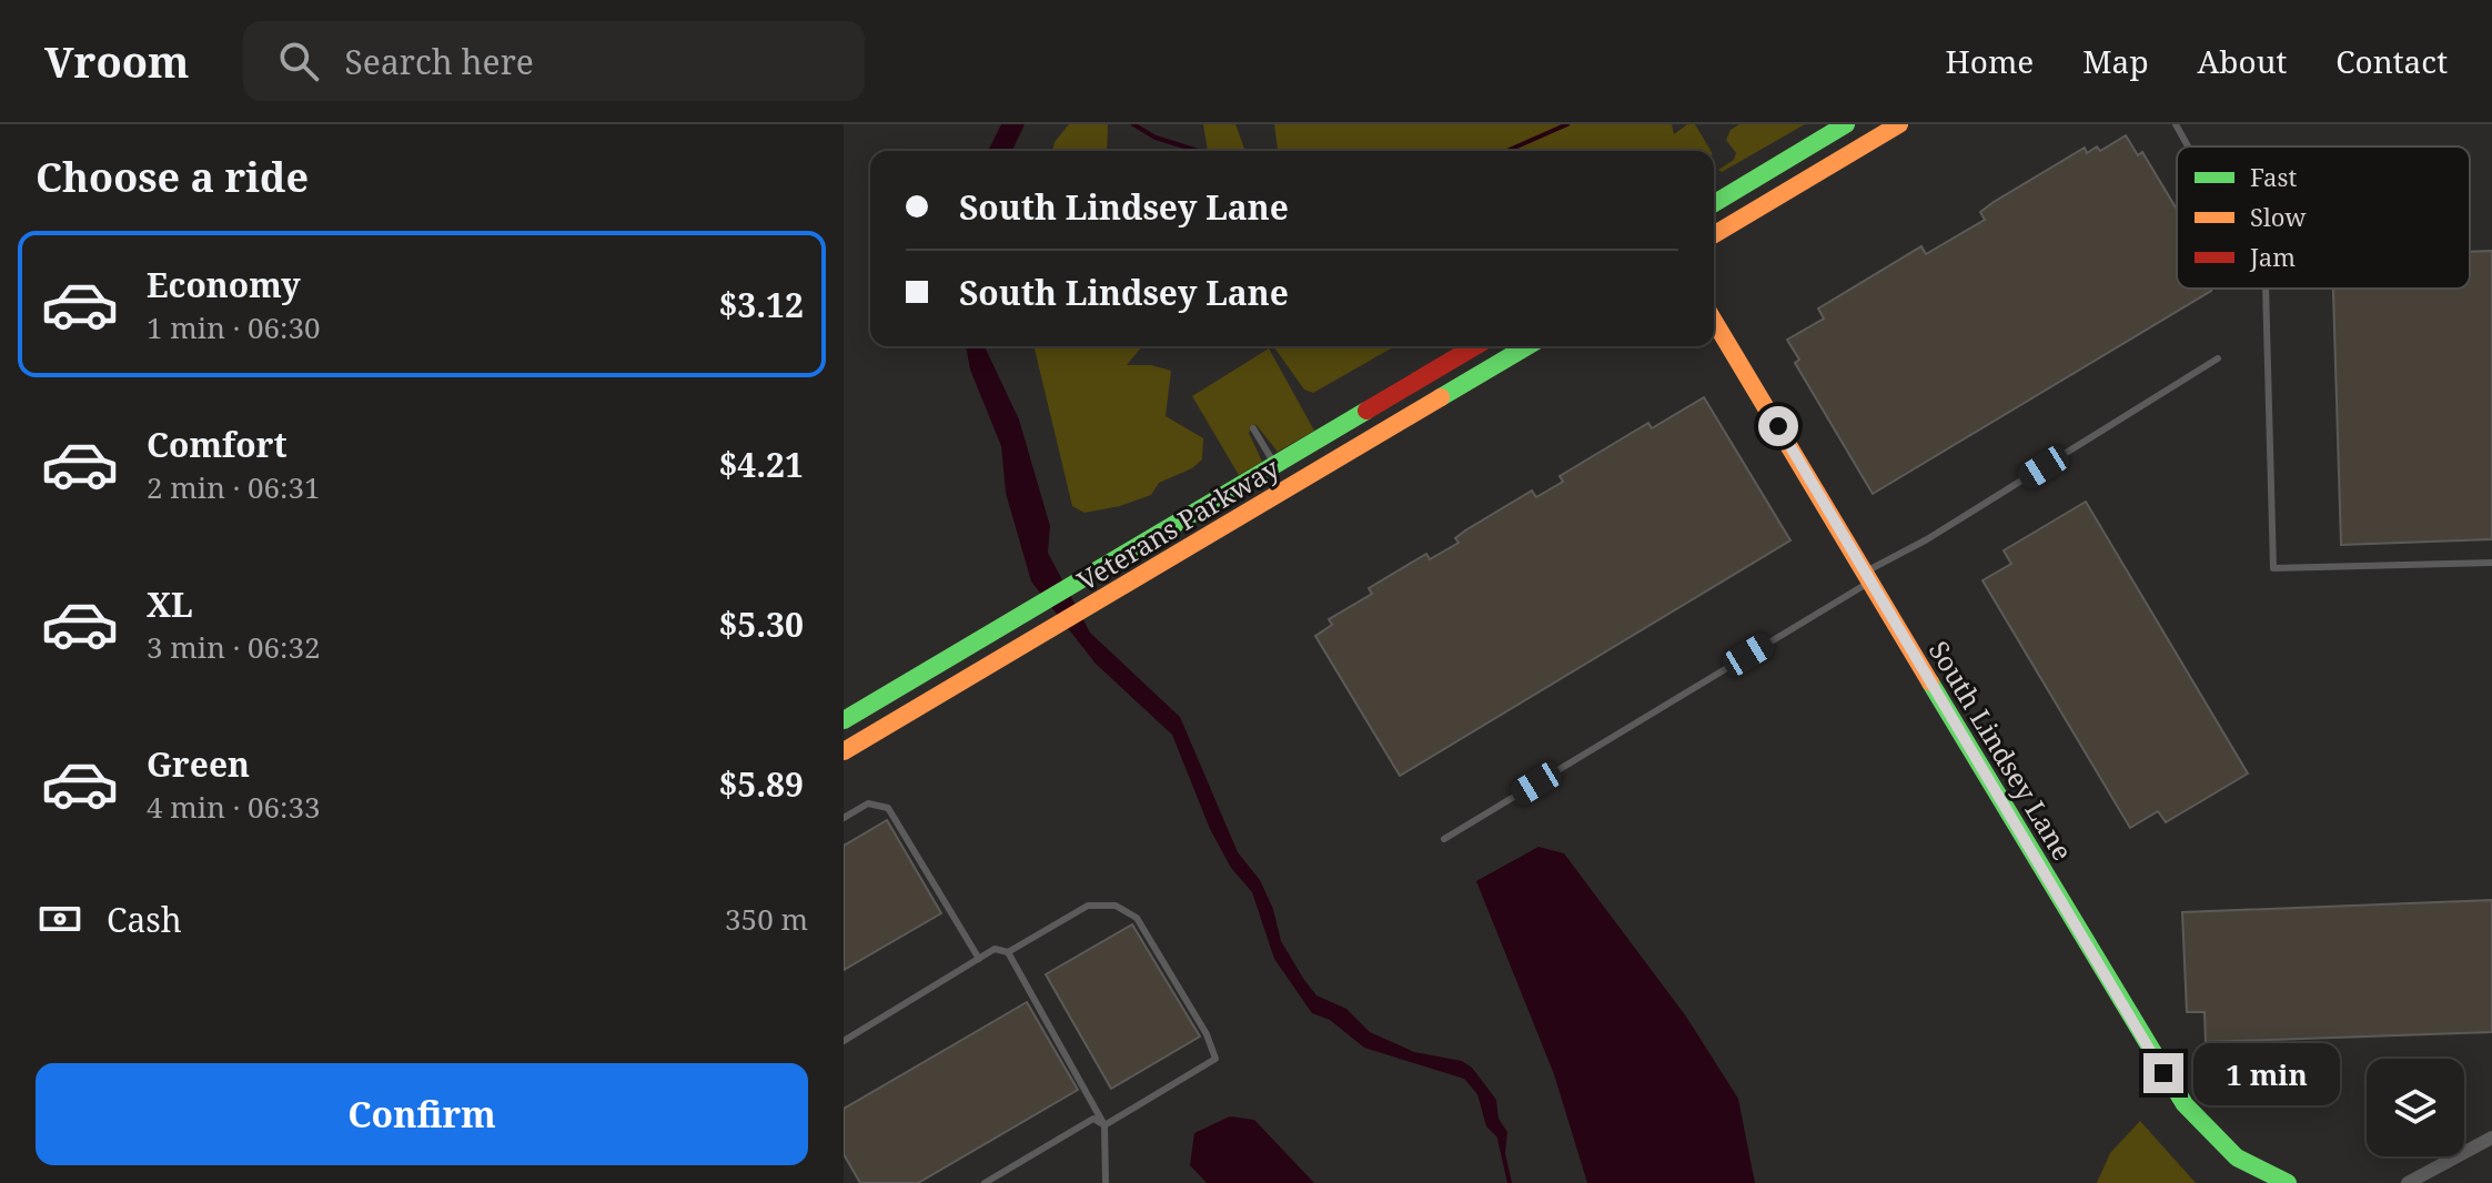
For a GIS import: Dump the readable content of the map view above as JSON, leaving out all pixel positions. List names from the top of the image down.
{
  "streets": {
    "main road": ["Veterans Parkway", "South Lindsey Lane"]
  },
  "legend": ["Fast", "Slow", "Jam"],
  "page": {
    "header": "Vroom",
    "search": "Search here",
    "nav": [
      "Home",
      "Map",
      "About",
      "Contact"
    ],
    "heading": "Choose a ride",
    "banner": ["South Lindsey Lane", "South Lindsey Lane"],
    "list": [
      {
        "name": "Economy",
        "note": "1 min · 06:30",
        "value": "$3.12"
      },
      {
        "name": "Comfort",
        "note": "2 min · 06:31",
        "value": "$4.21"
      },
      {
        "name": "XL",
        "note": "3 min · 06:32",
        "value": "$5.30"
      },
      {
        "name": "Green",
        "note": "4 min · 06:33",
        "value": "$5.89"
      }
    ],
    "pay": ["Cash", "350 m"],
    "bubble": "1 min",
    "buttons": "Confirm"
  }
}
